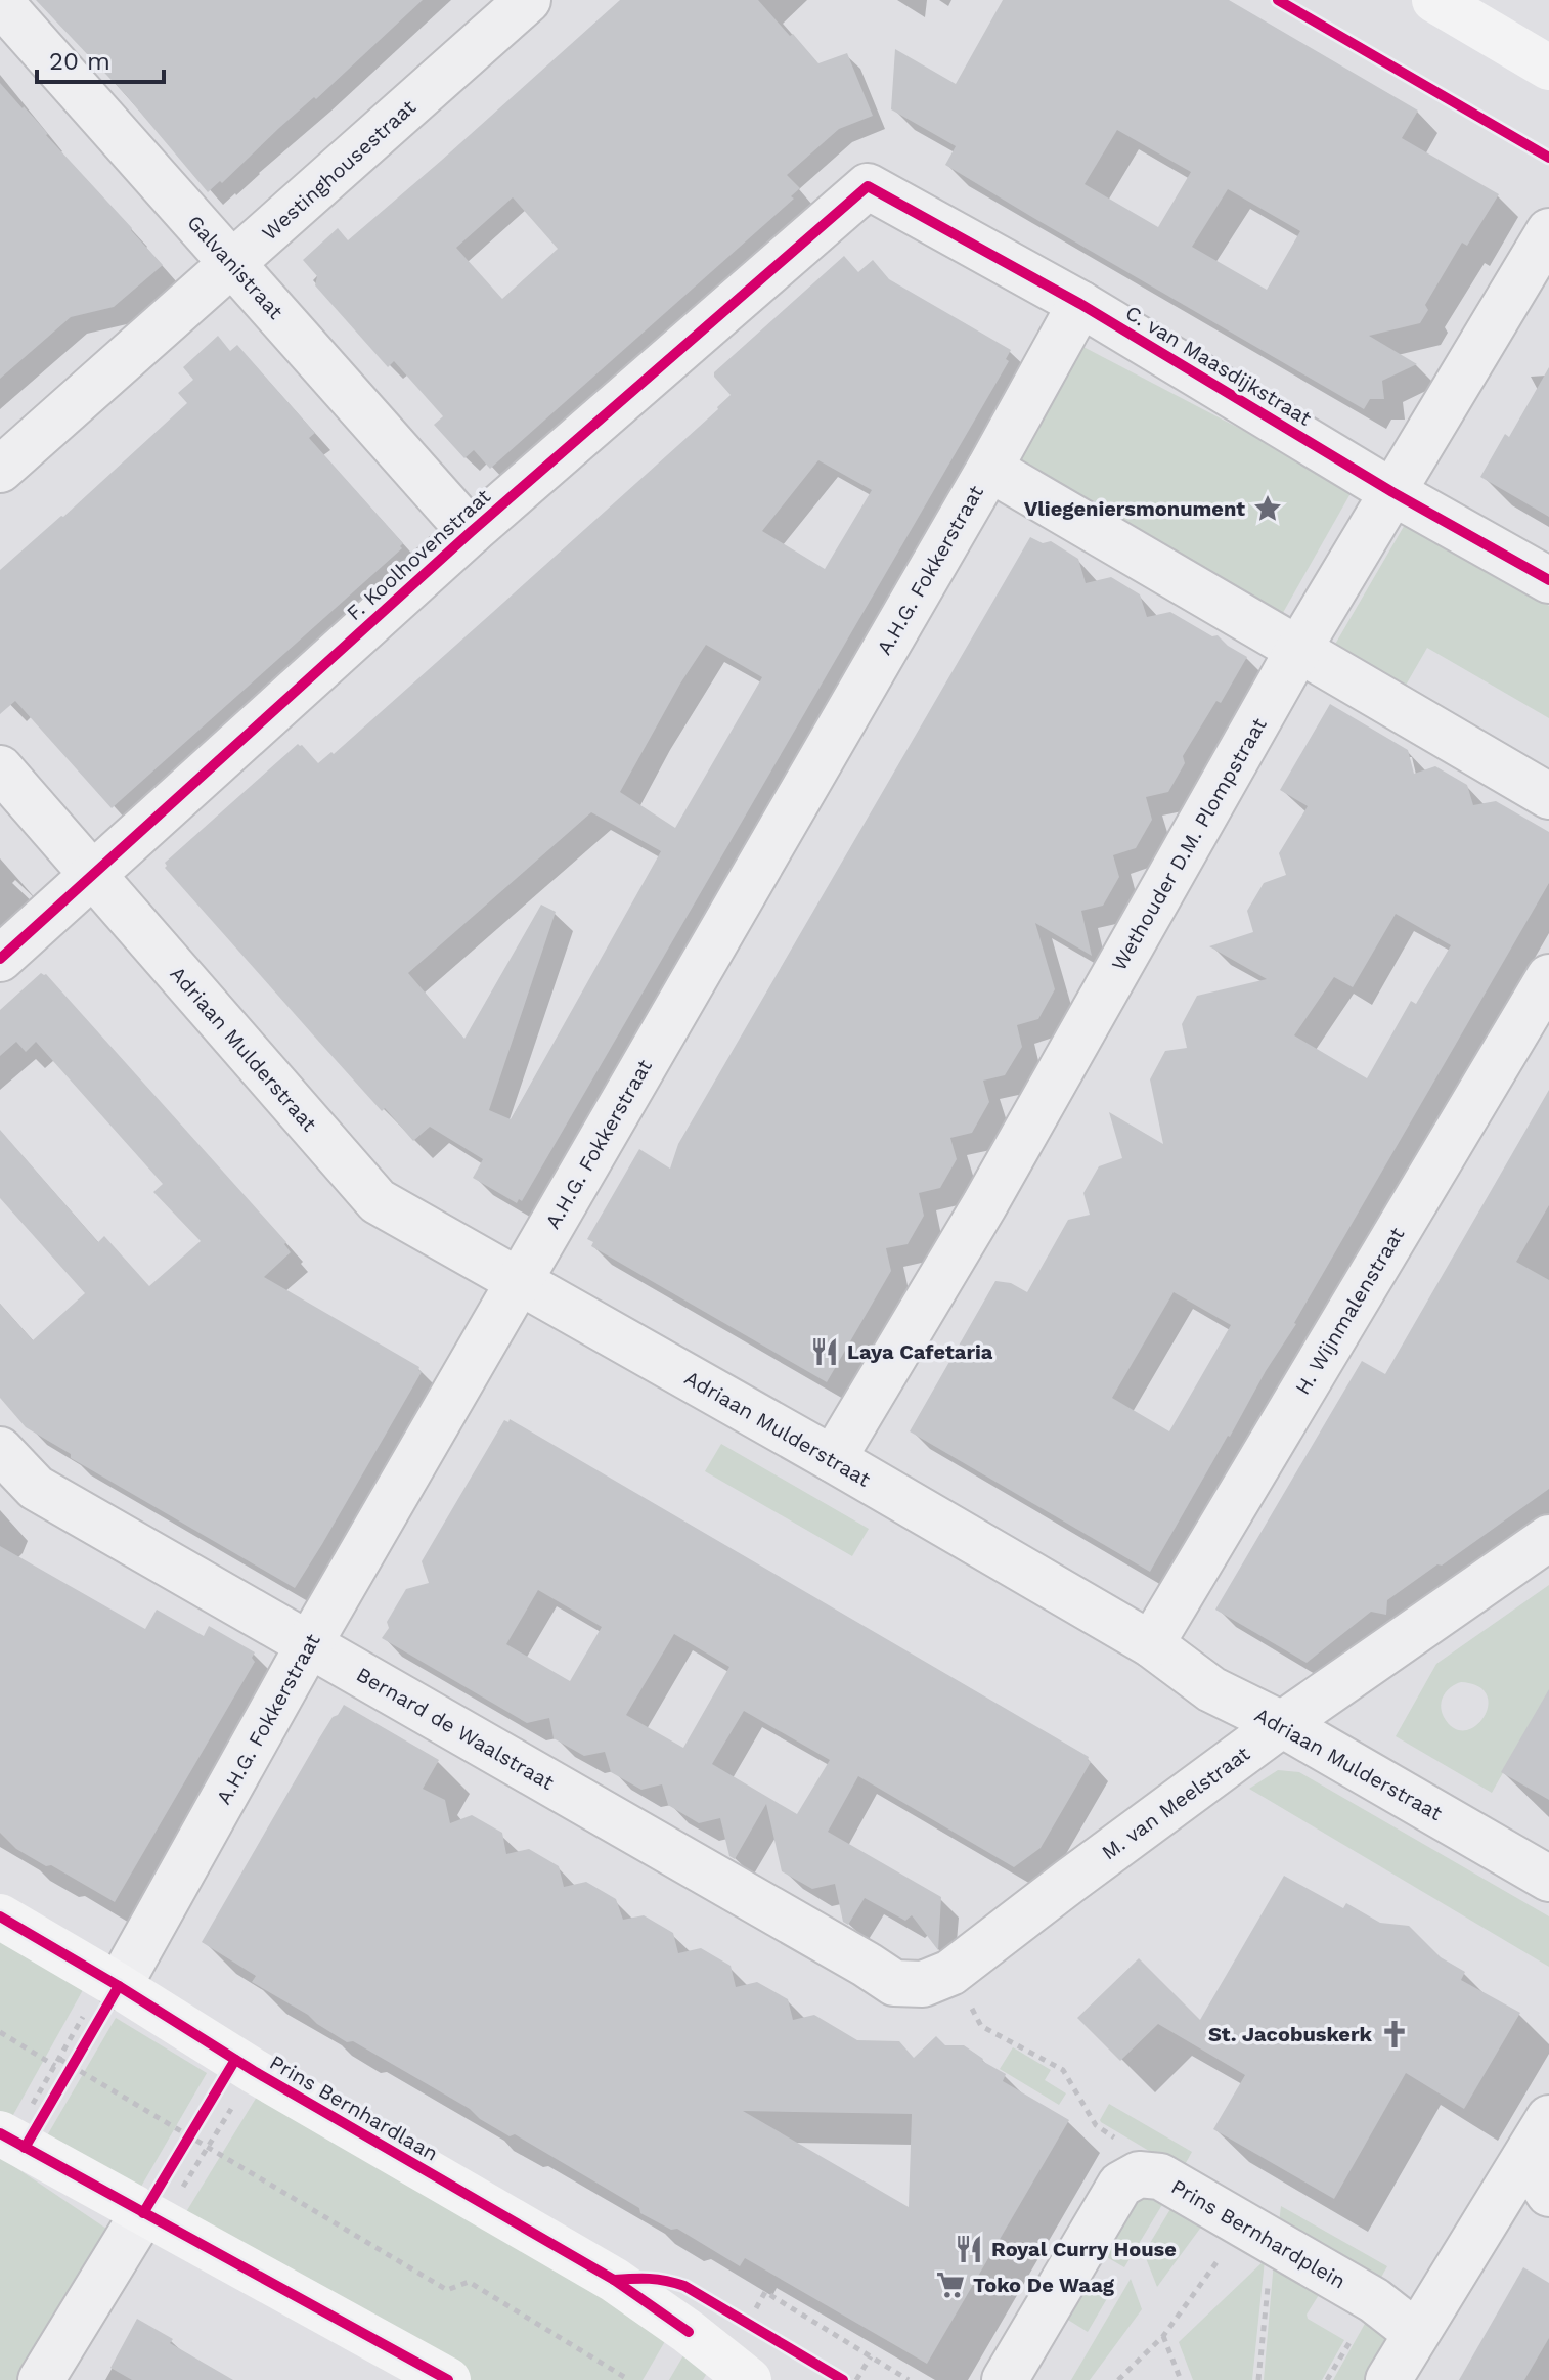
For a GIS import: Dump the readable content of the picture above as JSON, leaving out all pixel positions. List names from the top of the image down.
{
  "streets": {
    "street": [
      "Westinghousestraat",
      "Galvanistraat",
      "C. van Maasdijkstraat",
      "F. Koolhovenstraat",
      "A.H.G. Fokkerstraat",
      "Wethouder D.M. Plompstraat",
      "Adriaan Mulderstraat",
      "H. Wijnmalenstraat",
      "Bernard de Waalstraat",
      "M. van Meelstraat",
      "Prins Bernhardlaan",
      "Prins Bernhardplein"
    ]
  },
  "crossings": [
    ["Westinghousestraat", "Galvanistraat"],
    ["Galvanistraat", "F. Koolhovenstraat"],
    ["C. van Maasdijkstraat", "F. Koolhovenstraat"],
    ["C. van Maasdijkstraat", "A.H.G. Fokkerstraat"],
    ["C. van Maasdijkstraat", "Wethouder D.M. Plompstraat"],
    ["F. Koolhovenstraat", "Adriaan Mulderstraat"],
    ["A.H.G. Fokkerstraat", "Adriaan Mulderstraat"],
    ["A.H.G. Fokkerstraat", "Bernard de Waalstraat"],
    ["A.H.G. Fokkerstraat", "Prins Bernhardlaan"],
    ["Wethouder D.M. Plompstraat", "Adriaan Mulderstraat"],
    ["Adriaan Mulderstraat", "H. Wijnmalenstraat"],
    ["Adriaan Mulderstraat", "M. van Meelstraat"],
    ["Bernard de Waalstraat", "M. van Meelstraat"]
  ],
  "places": {
    "place": ["Vliegeniersmonument"],
    "restaurant": ["Laya Cafetaria", "Royal Curry House"],
    "church": ["St. Jacobuskerk"],
    "supermarket": ["Toko De Waag"]
  },
  "scale_bar": "20 m"
}
